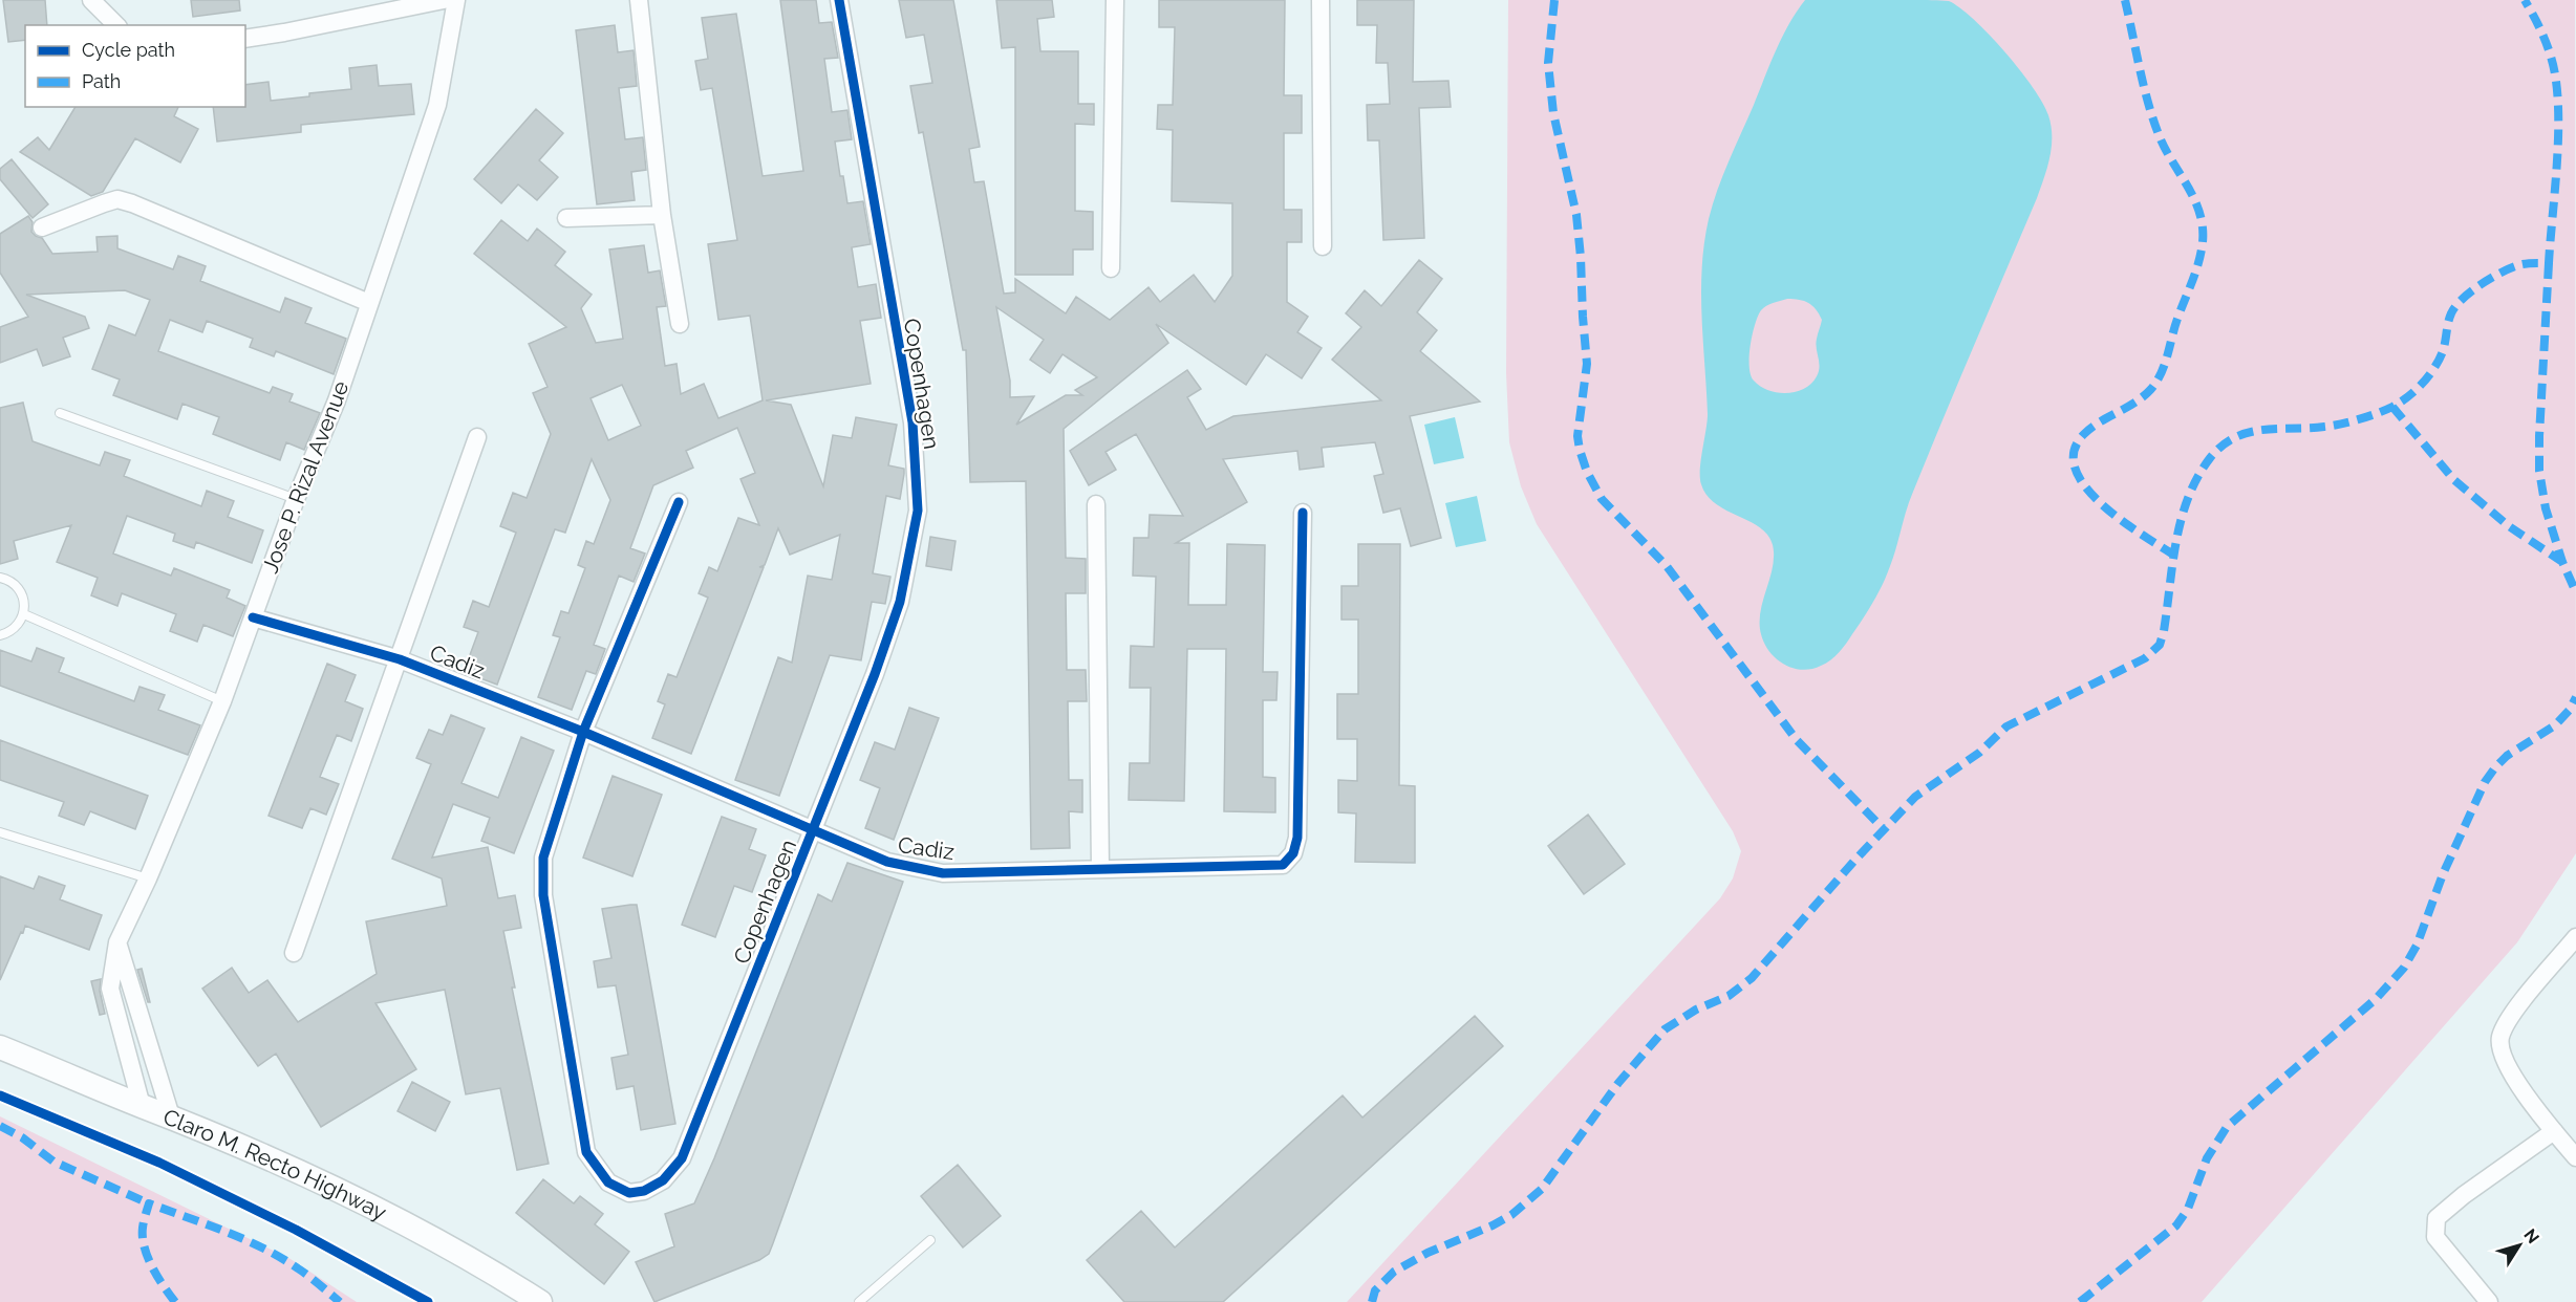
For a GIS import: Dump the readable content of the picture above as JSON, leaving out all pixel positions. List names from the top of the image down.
{
  "streets": {
    "main road": ["Claro M. Recto Highway"],
    "street": ["Copenhagen", "Jose P. Rizal Avenue", "Cadiz"]
  },
  "crossings": [
    ["Copenhagen", "Cadiz"],
    ["Jose P. Rizal Avenue", "Cadiz"],
    ["Jose P. Rizal Avenue", "Claro M. Recto Highway"]
  ],
  "legend": ["Cycle path", "Path"],
  "north": "top right"
}
